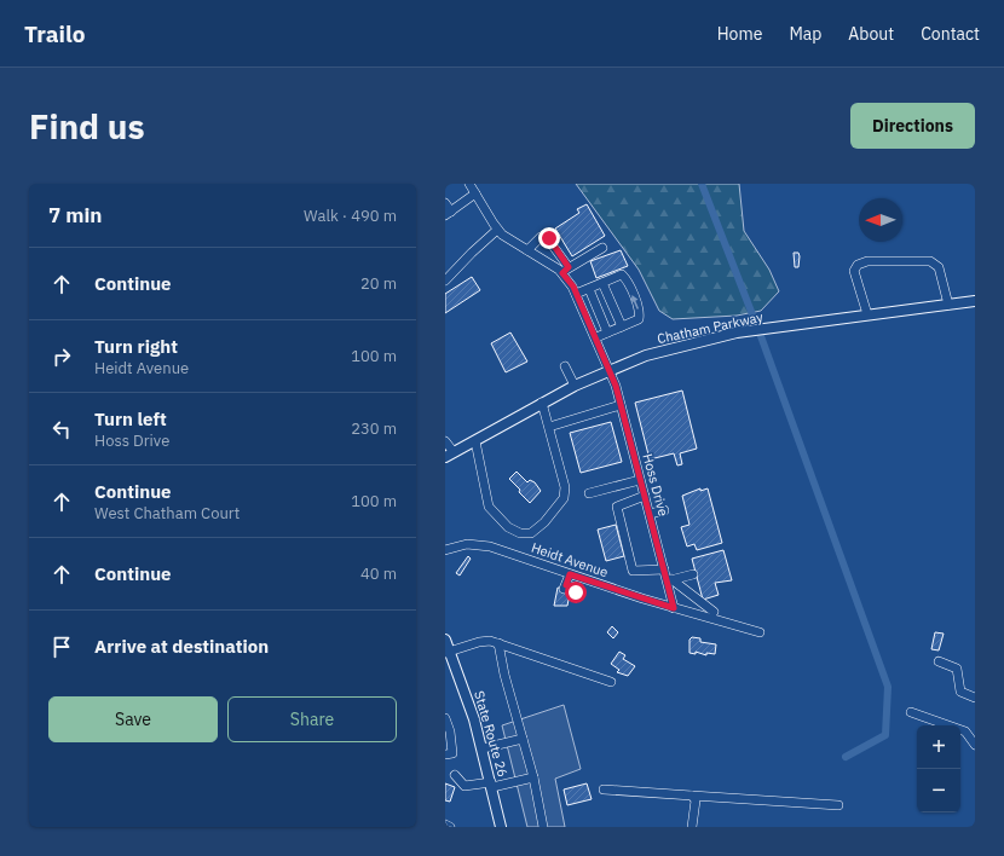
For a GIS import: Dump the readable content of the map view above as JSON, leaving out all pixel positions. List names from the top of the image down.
{
  "streets": {
    "main road": ["Chatham Parkway", "State Route 26"],
    "street": ["Hoss Drive", "Heidt Avenue"]
  },
  "crossings": [
    ["Chatham Parkway", "Hoss Drive"],
    ["Hoss Drive", "Heidt Avenue"]
  ],
  "north": "left",
  "page": {
    "header": "Trailo",
    "nav": [
      "Home",
      "Map",
      "About",
      "Contact"
    ],
    "buttons": [
      "Directions",
      ["Save", "Share"]
    ],
    "title": "Find us",
    "heading": ["7 min", "Walk · 490 m"],
    "list": [
      ["Continue", "20 m"],
      ["Turn right", "Heidt Avenue", "100 m"],
      ["Turn left", "Hoss Drive", "230 m"],
      ["Continue", "West Chatham Court", "100 m"],
      ["Continue", "40 m"],
      "Arrive at destination"
    ],
    "map_buttons": ["+", "−"]
  }
}
